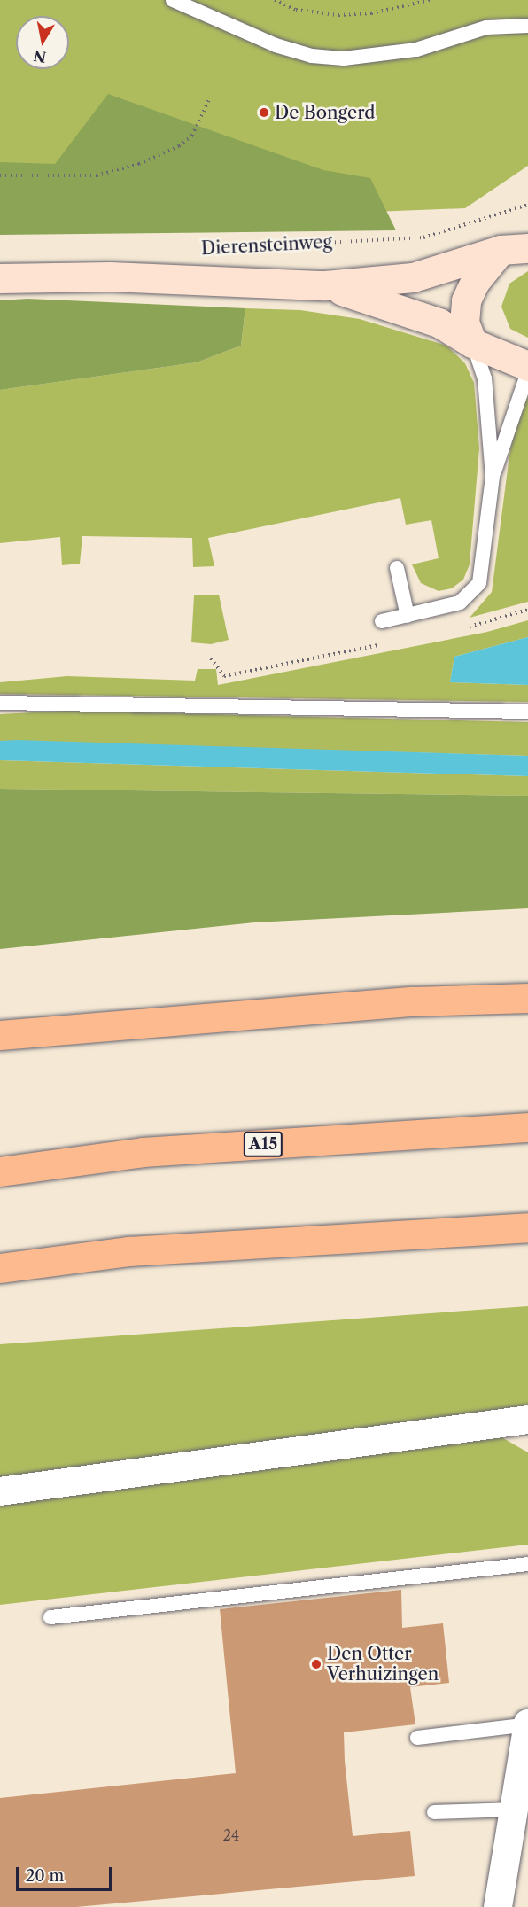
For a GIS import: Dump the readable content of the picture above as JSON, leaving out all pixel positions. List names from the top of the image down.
{
  "streets": {
    "highway": ["A15"],
    "main road": ["Dierensteinweg"]
  },
  "places": ["De Bongerd", "Den Otter Verhuizingen"],
  "house_numbers": ["24"],
  "scale_bar": "20 m",
  "north": "bottom"
}
